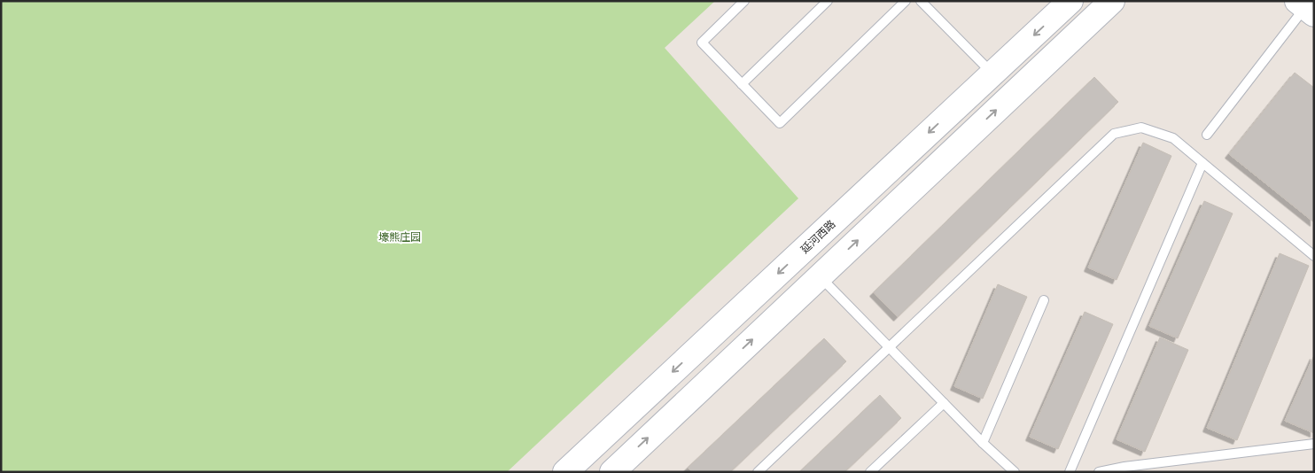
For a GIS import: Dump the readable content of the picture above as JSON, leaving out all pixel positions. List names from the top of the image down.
{
  "streets": {
    "street": ["延河西路"]
  },
  "parks": ["壕熊庄园"]
}
